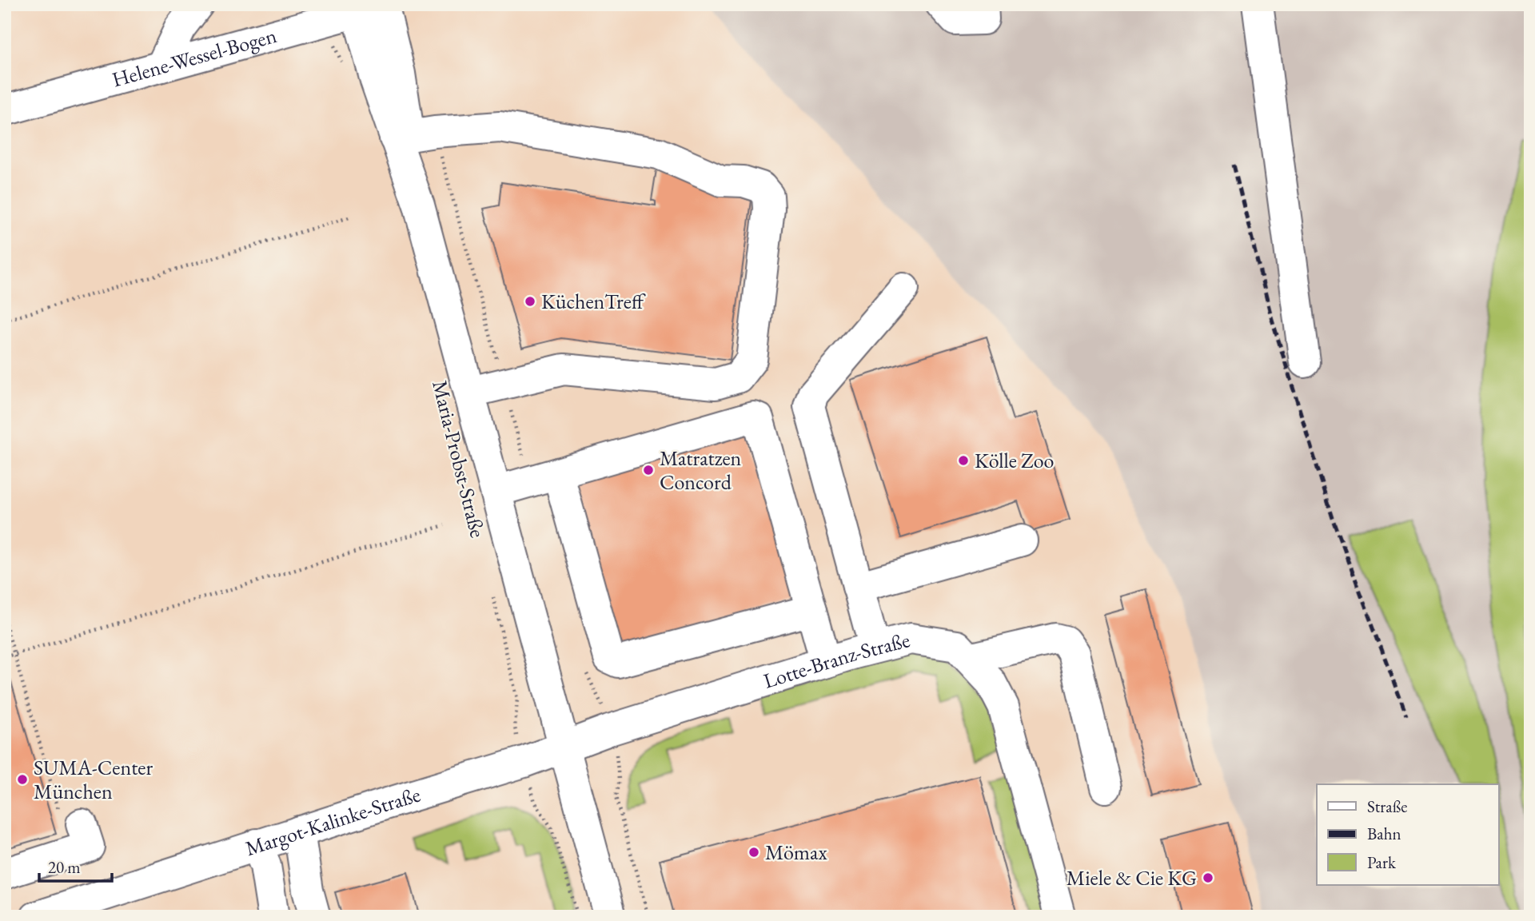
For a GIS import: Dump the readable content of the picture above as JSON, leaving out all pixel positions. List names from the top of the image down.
{
  "streets": {
    "street": [
      "Helene-Wessel-Bogen",
      "Maria-Probst-Straße",
      "Lotte-Branz-Straße",
      "Margot-Kalinke-Straße"
    ]
  },
  "crossings": [
    ["Helene-Wessel-Bogen", "Maria-Probst-Straße"],
    ["Maria-Probst-Straße", "Lotte-Branz-Straße"],
    ["Maria-Probst-Straße", "Margot-Kalinke-Straße"],
    ["Lotte-Branz-Straße", "Margot-Kalinke-Straße"]
  ],
  "places": [
    "KüchenTreff",
    "Kölle Zoo",
    "Matratzen Concord",
    "SUMA-Center München",
    "Mömax",
    "Miele & Cie KG"
  ],
  "legend": ["Straße", "Bahn", "Park"],
  "scale_bar": "20 m"
}
